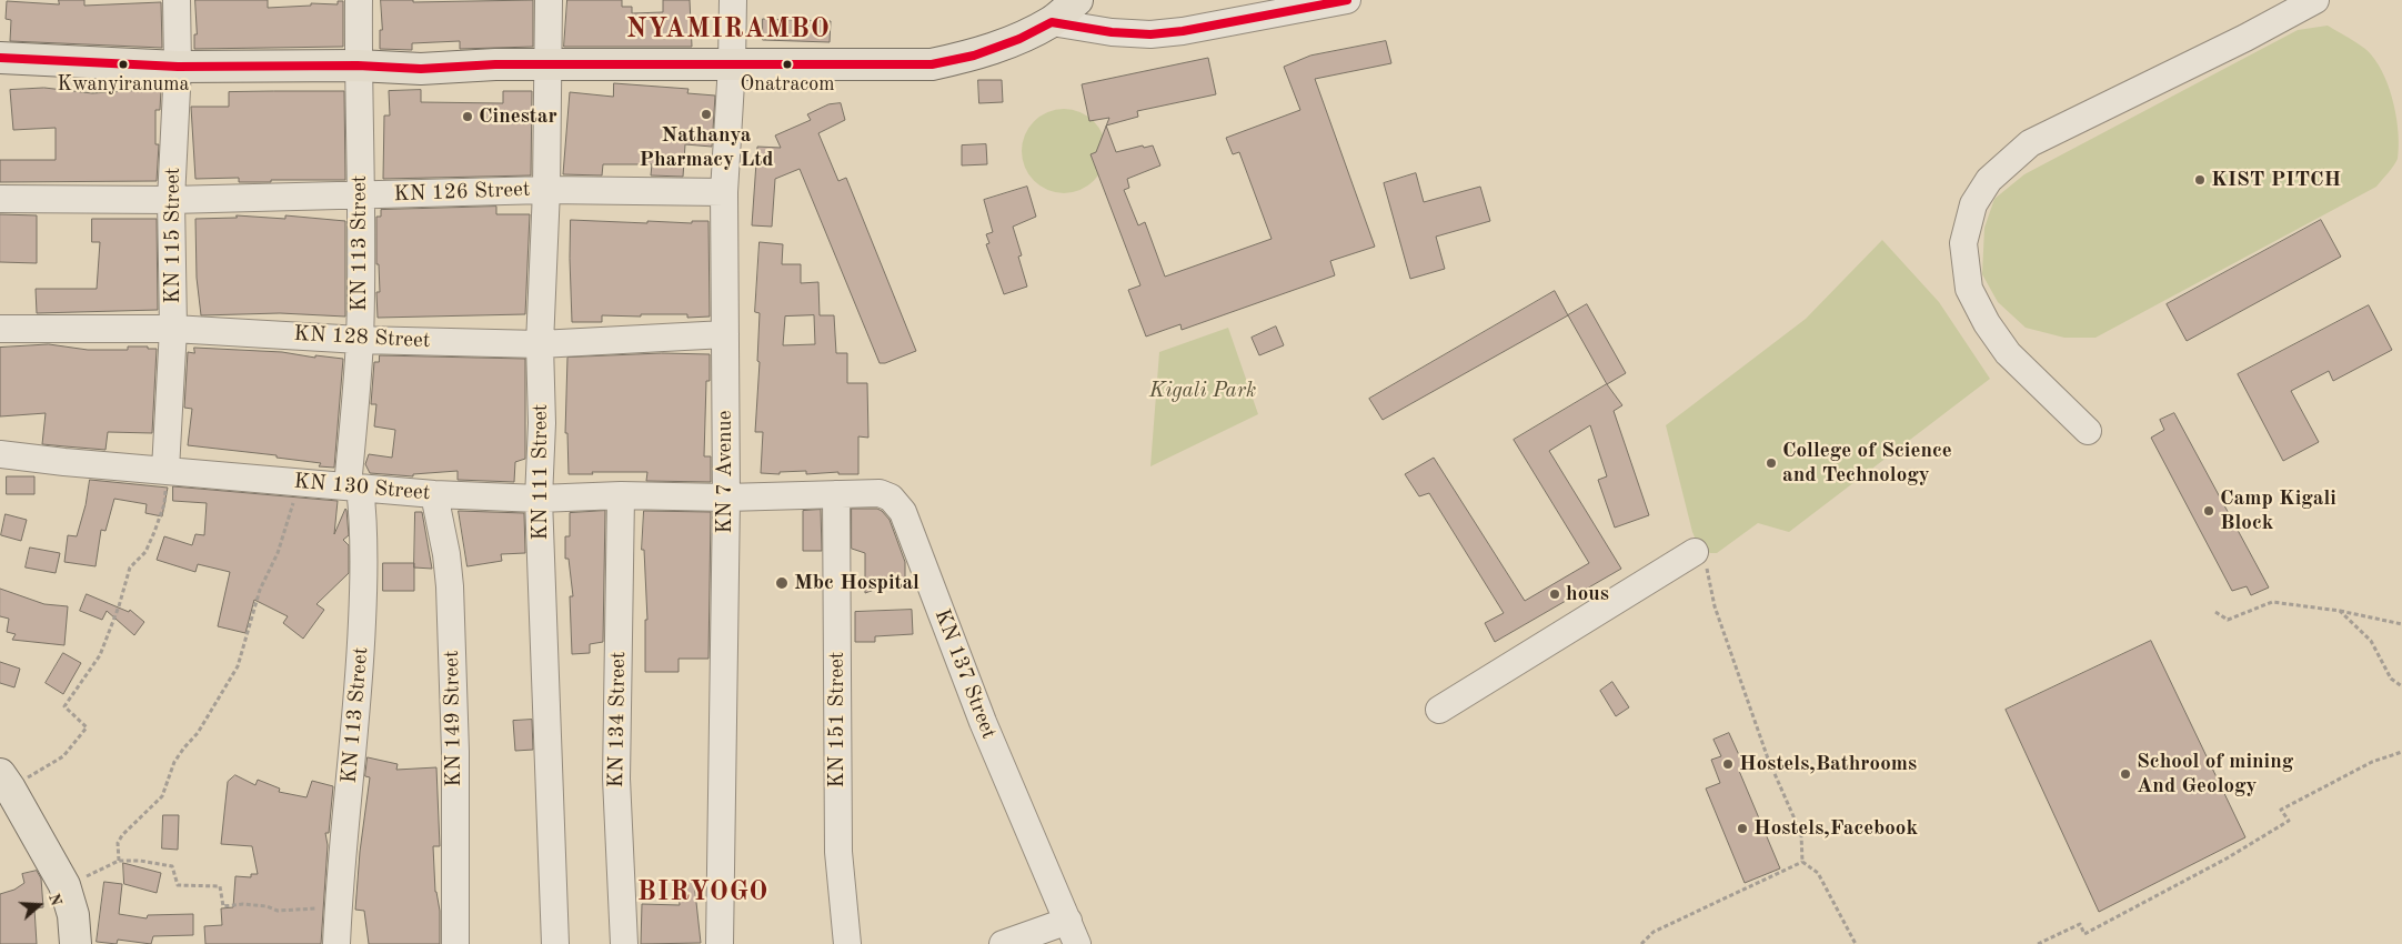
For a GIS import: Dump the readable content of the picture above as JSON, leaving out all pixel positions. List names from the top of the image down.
{
  "streets": {
    "street": [
      "KN 126 Street",
      "KN 115 Street",
      "KN 113 Street",
      "KN 128 Street",
      "KN 111 Street",
      "KN 7 Avenue",
      "KN 130 Street",
      "KN 137 Street",
      "KN 149 Street",
      "KN 134 Street",
      "KN 151 Street"
    ]
  },
  "crossings": [
    ["KN 126 Street", "KN 115 Street"],
    ["KN 126 Street", "KN 113 Street"],
    ["KN 126 Street", "KN 111 Street"],
    ["KN 126 Street", "KN 7 Avenue"],
    ["KN 115 Street", "KN 128 Street"],
    ["KN 115 Street", "KN 130 Street"],
    ["KN 113 Street", "KN 128 Street"],
    ["KN 113 Street", "KN 130 Street"],
    ["KN 128 Street", "KN 111 Street"],
    ["KN 128 Street", "KN 7 Avenue"],
    ["KN 111 Street", "KN 130 Street"],
    ["KN 7 Avenue", "KN 130 Street"],
    ["KN 7 Avenue", "KN 137 Street"],
    ["KN 130 Street", "KN 137 Street"],
    ["KN 130 Street", "KN 149 Street"],
    ["KN 130 Street", "KN 134 Street"],
    ["KN 137 Street", "KN 151 Street"]
  ],
  "districts": ["NYAMIRAMBO", "BIRYOGO"],
  "parks": ["Kigali Park"],
  "places": [
    "Kwanyiranuma",
    "Onatracom",
    "Nathanya Pharmacy Ltd",
    "Cinestar",
    "KIST PITCH",
    "College of Science and Technology",
    "Camp Kigali Block",
    "Mbc Hospital",
    "hous",
    "Hostels,Bathrooms",
    "School of mining And Geology",
    "Hostels,Facebook"
  ],
  "north": "right"
}
